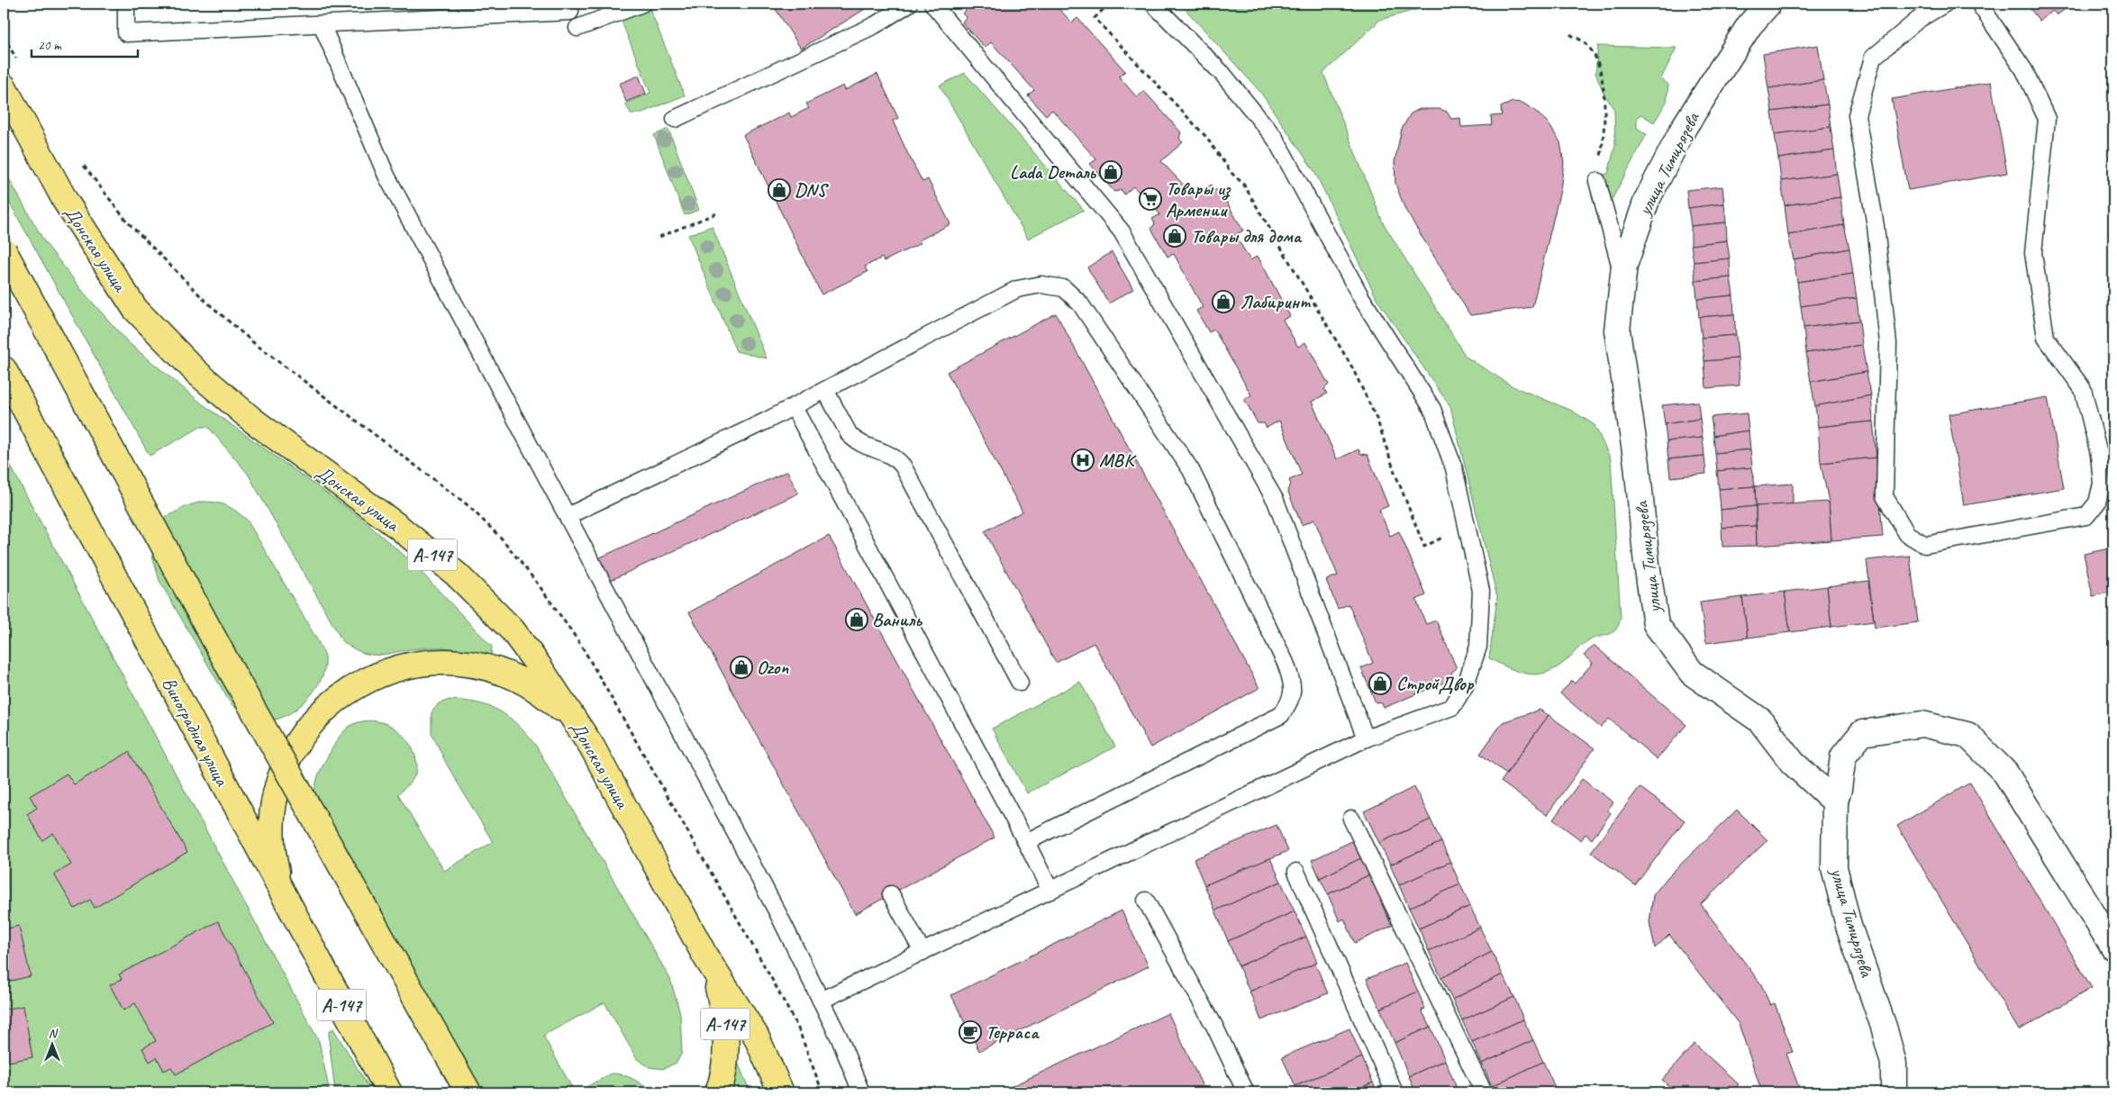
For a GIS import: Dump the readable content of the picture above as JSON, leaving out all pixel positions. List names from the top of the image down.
{
  "streets": {
    "main road": ["Донская улица", "А-147", "Виноградная улица"],
    "street": ["улица Тимирязева"]
  },
  "crossings": [
    ["Донская улица", "А-147"],
    ["А-147", "Виноградная улица"]
  ],
  "places": {
    "shop": [
      "Lada Dеталь",
      "DNS",
      "Товары для дома",
      "Лабиринт",
      "Ваниль",
      "Ozon",
      "СтройДвор"
    ],
    "supermarket": ["Товары из Армении"],
    "hospital": ["МВК"],
    "cafe": ["Терраса"]
  },
  "scale_bar": "20 m",
  "north": "top"
}
